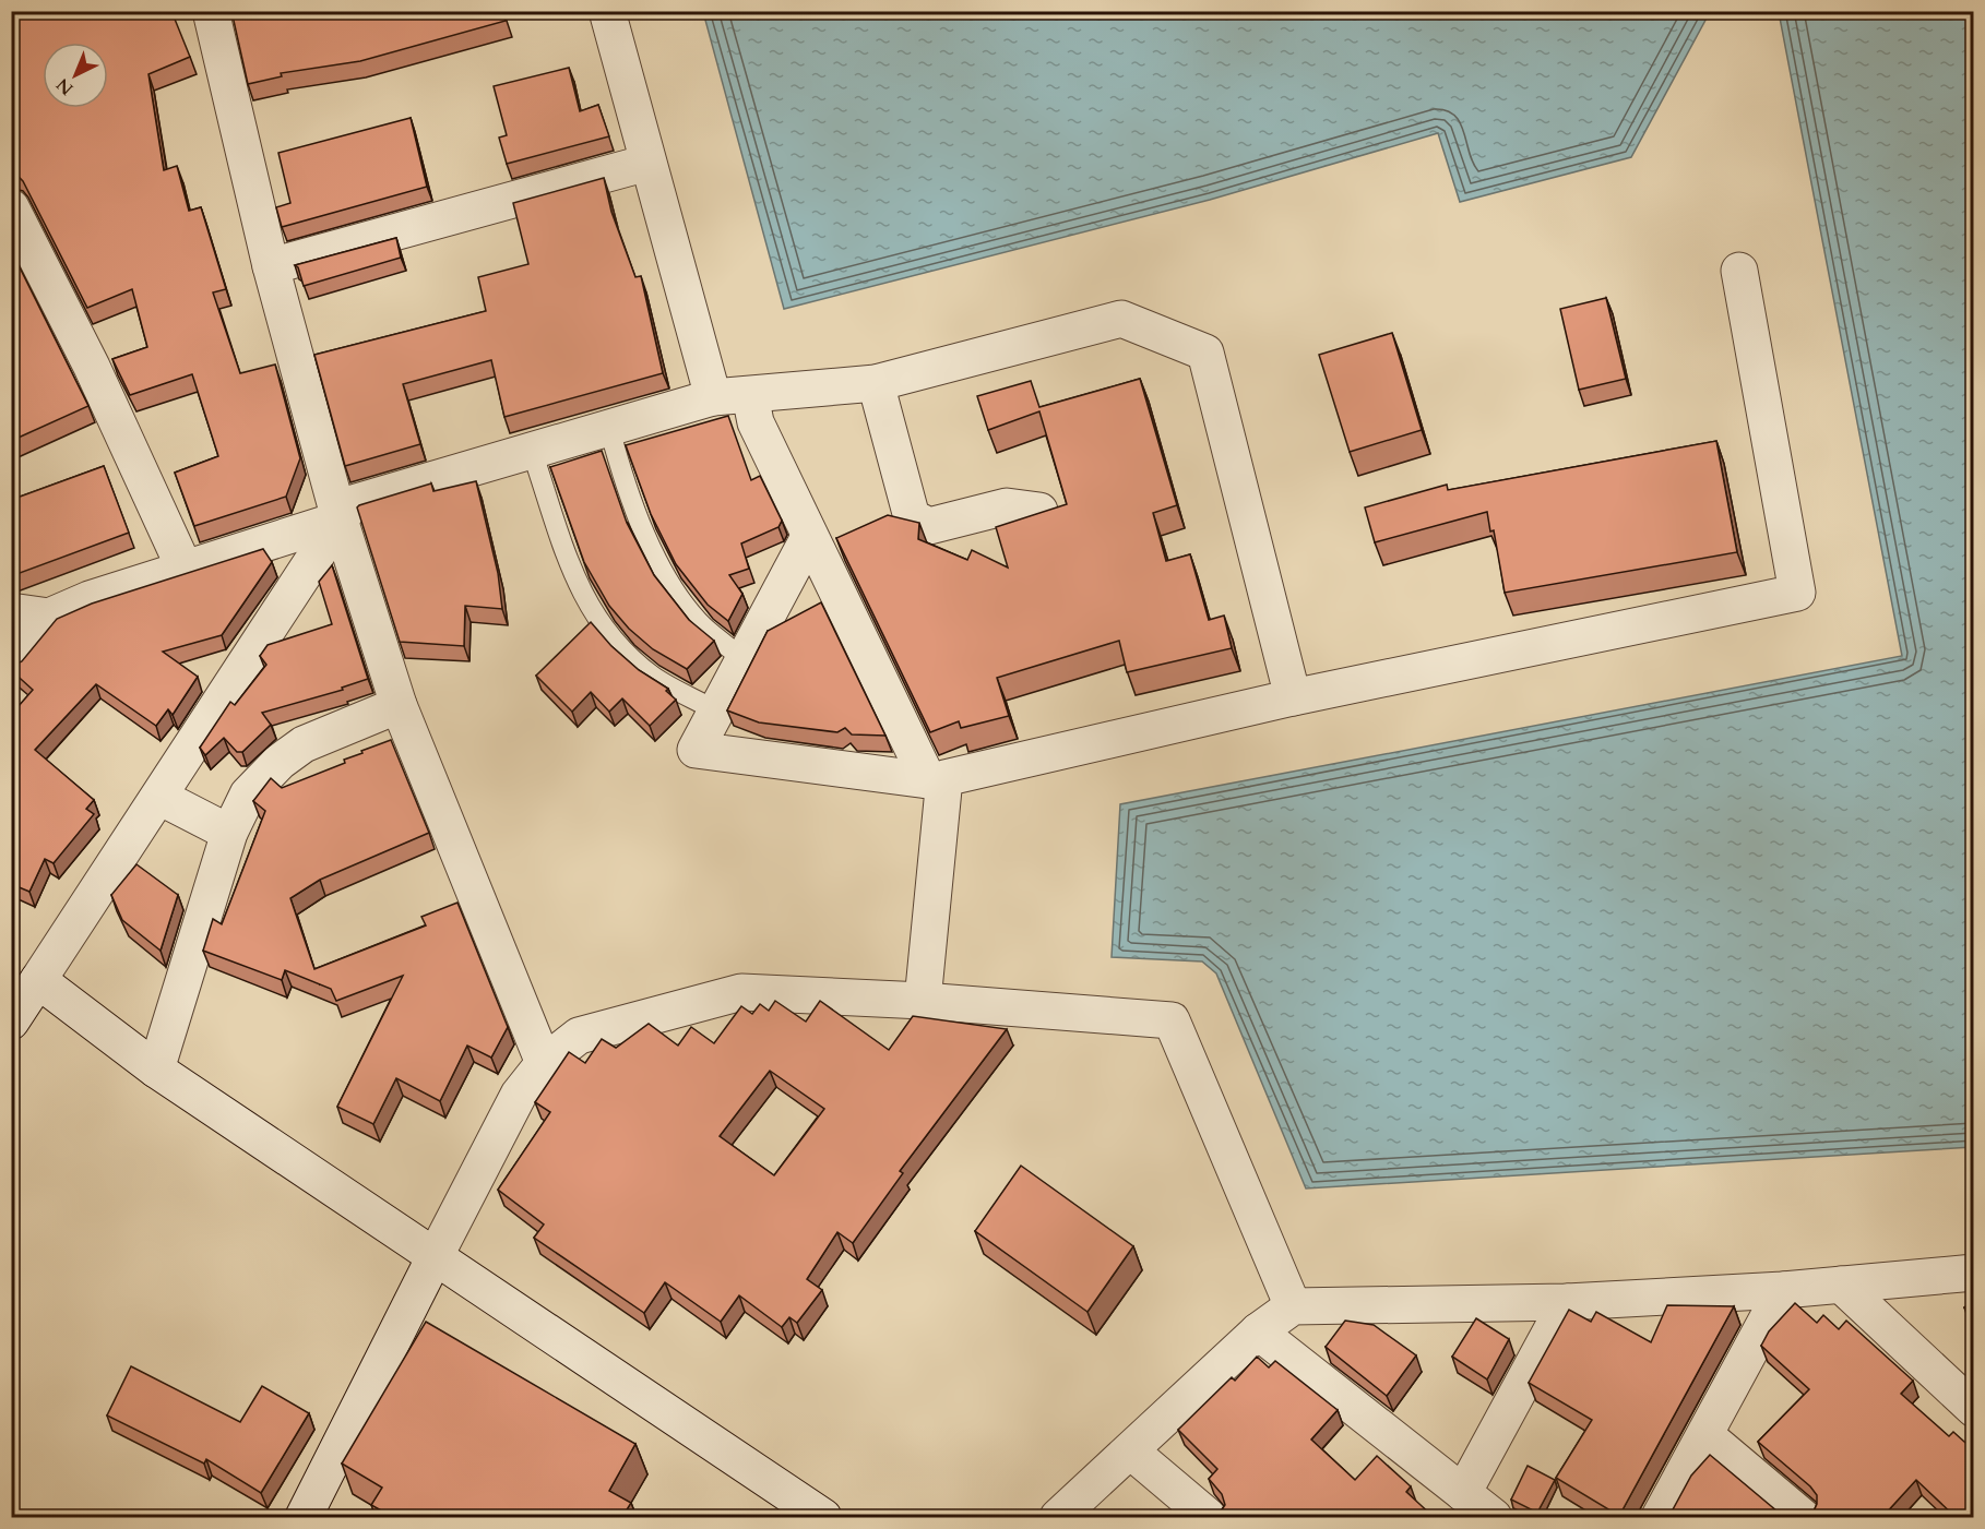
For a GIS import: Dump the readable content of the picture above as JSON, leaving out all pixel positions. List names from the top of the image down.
{
  "north": "bottom left"
}
